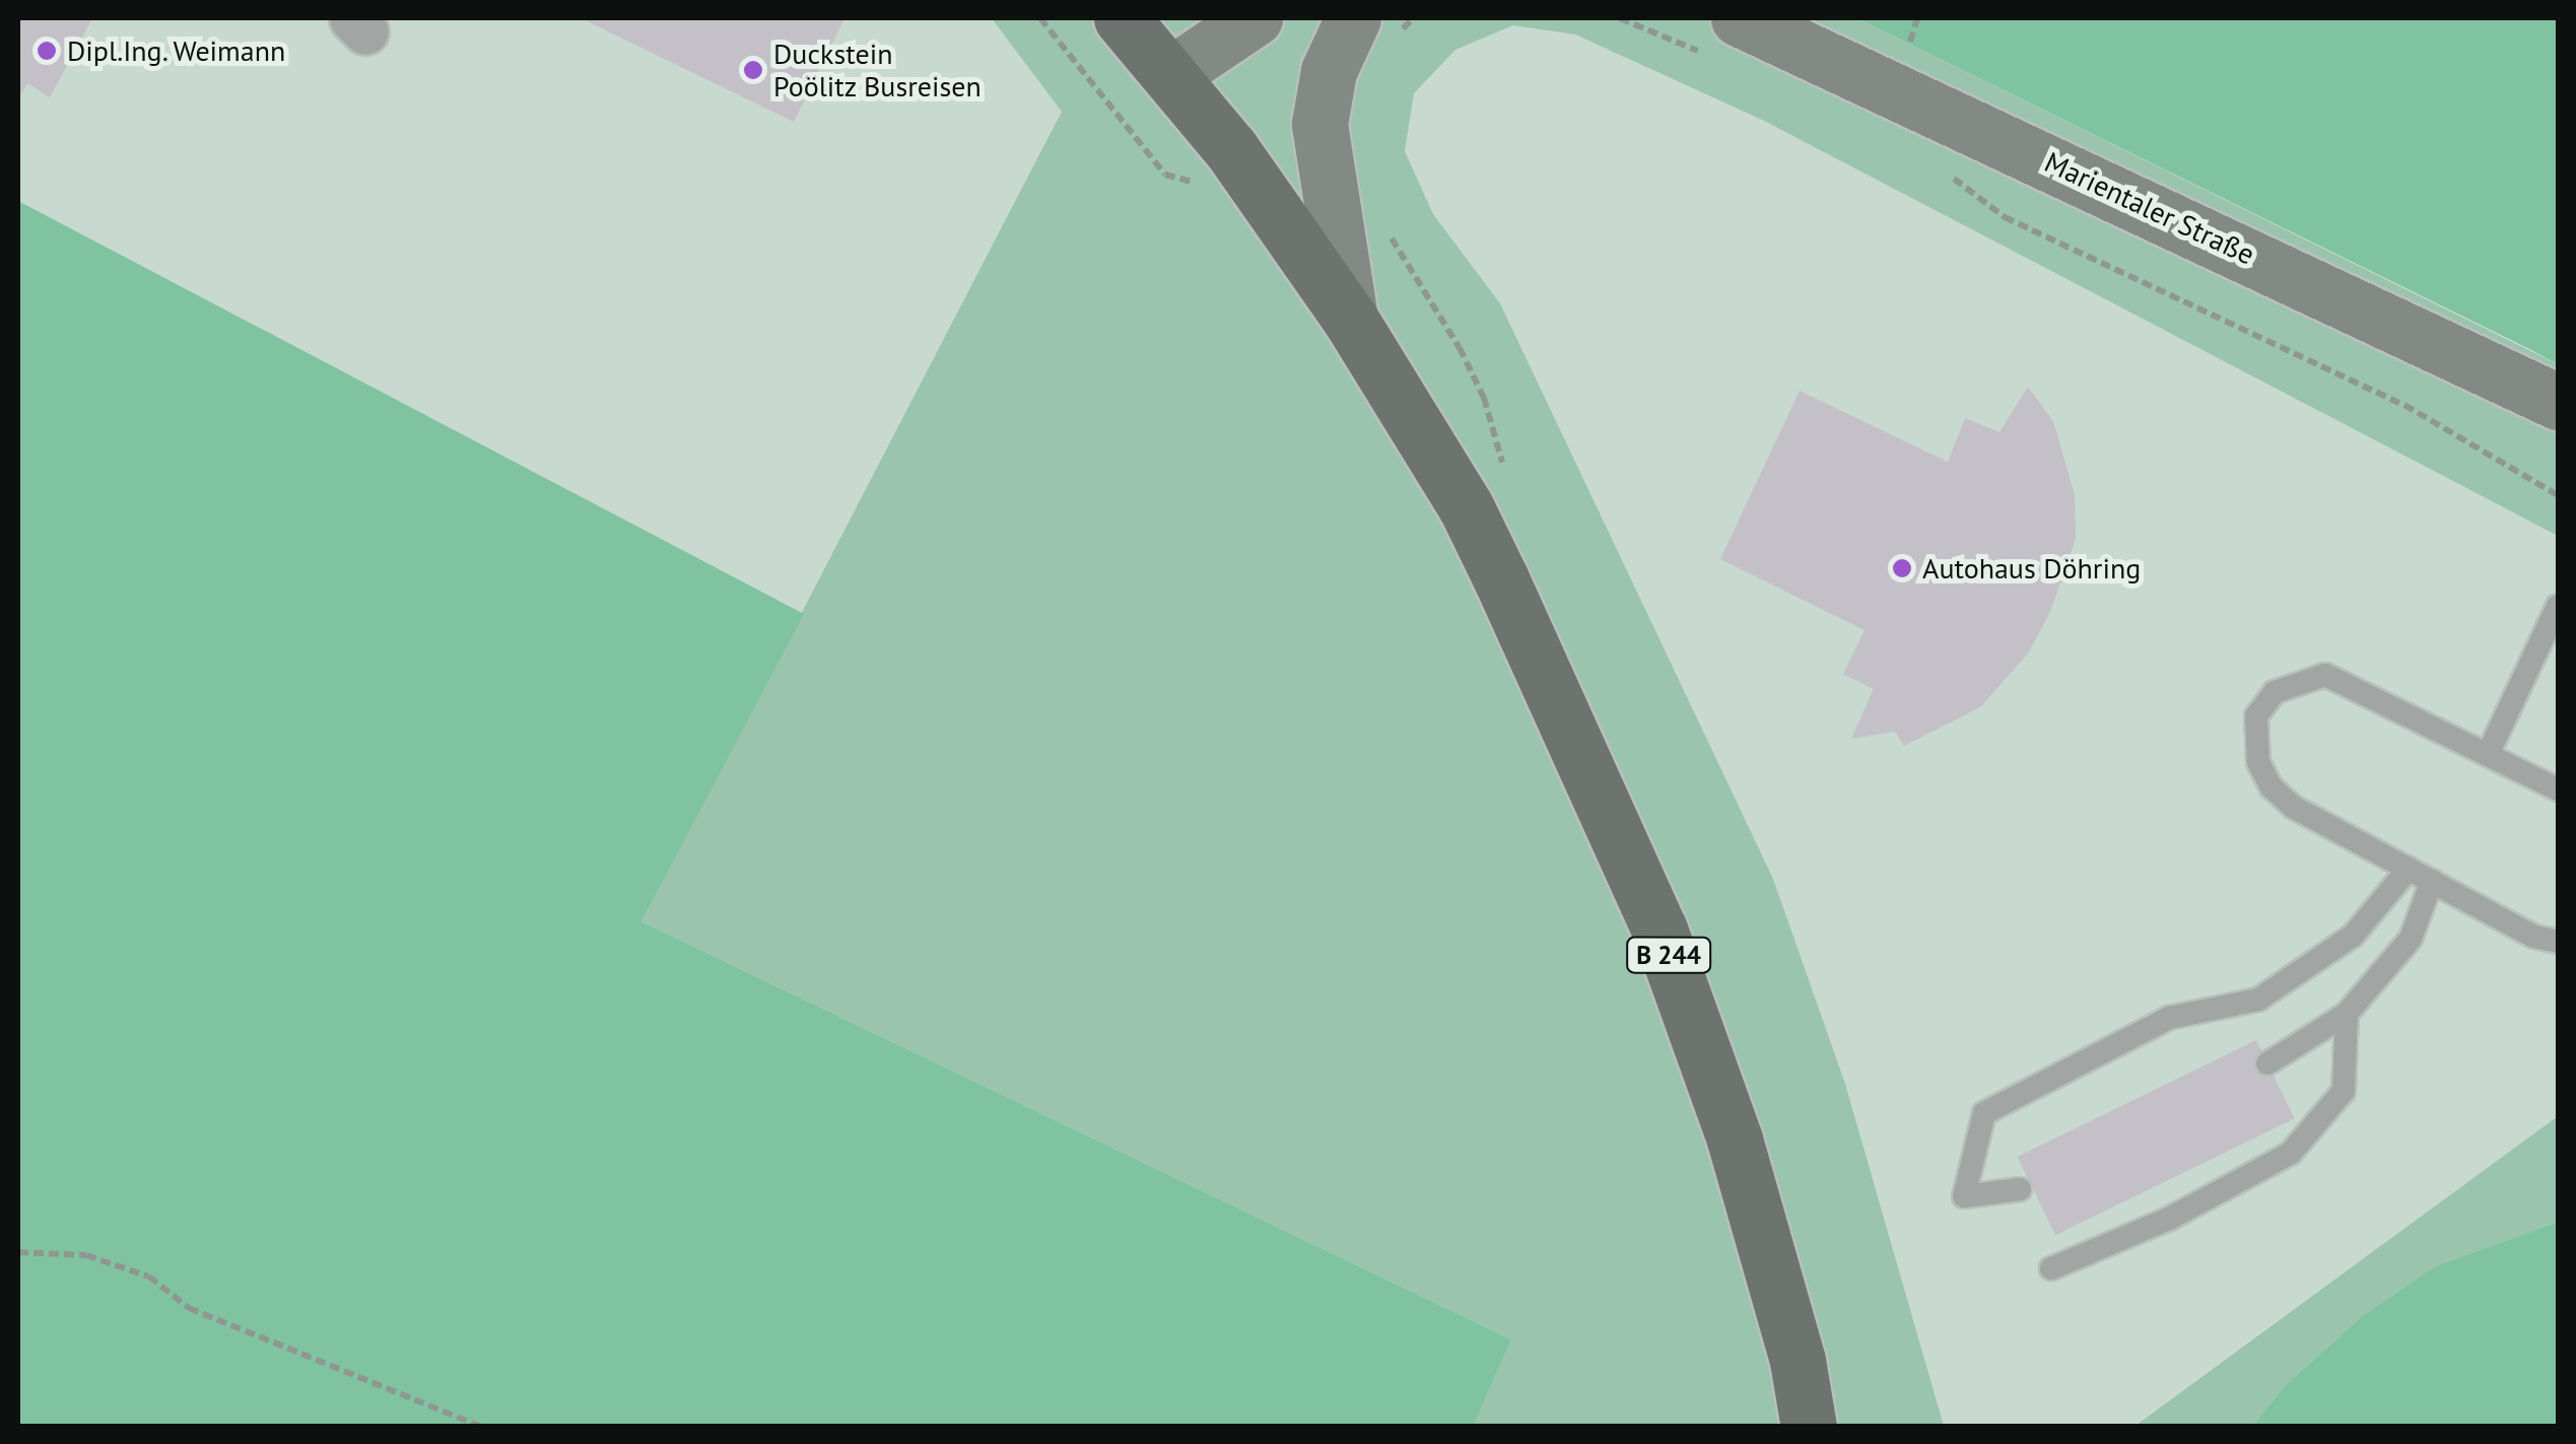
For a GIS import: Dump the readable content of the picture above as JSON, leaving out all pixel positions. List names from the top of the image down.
{
  "streets": {
    "main road": ["Marientaler Straße", "B 244"]
  },
  "places": ["Dipl.Ing. Weimann", "Duckstein Poölitz Busreisen", "Autohaus Döhring"]
}
